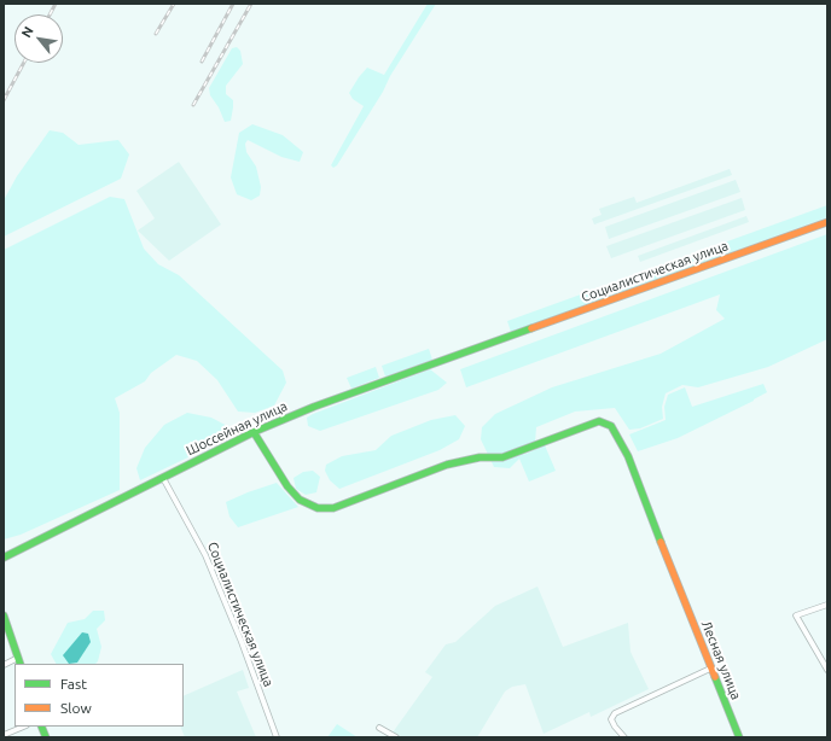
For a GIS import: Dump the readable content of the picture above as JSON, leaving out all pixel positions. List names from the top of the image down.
{
  "streets": {
    "street": ["Социалистическая улица", "Шоссейная улица", "Лесная улица"]
  },
  "crossings": [
    ["Социалистическая улица", "Шоссейная улица"],
    ["Шоссейная улица", "Лесная улица"]
  ],
  "legend": ["Fast", "Slow"],
  "north": "top left"
}
